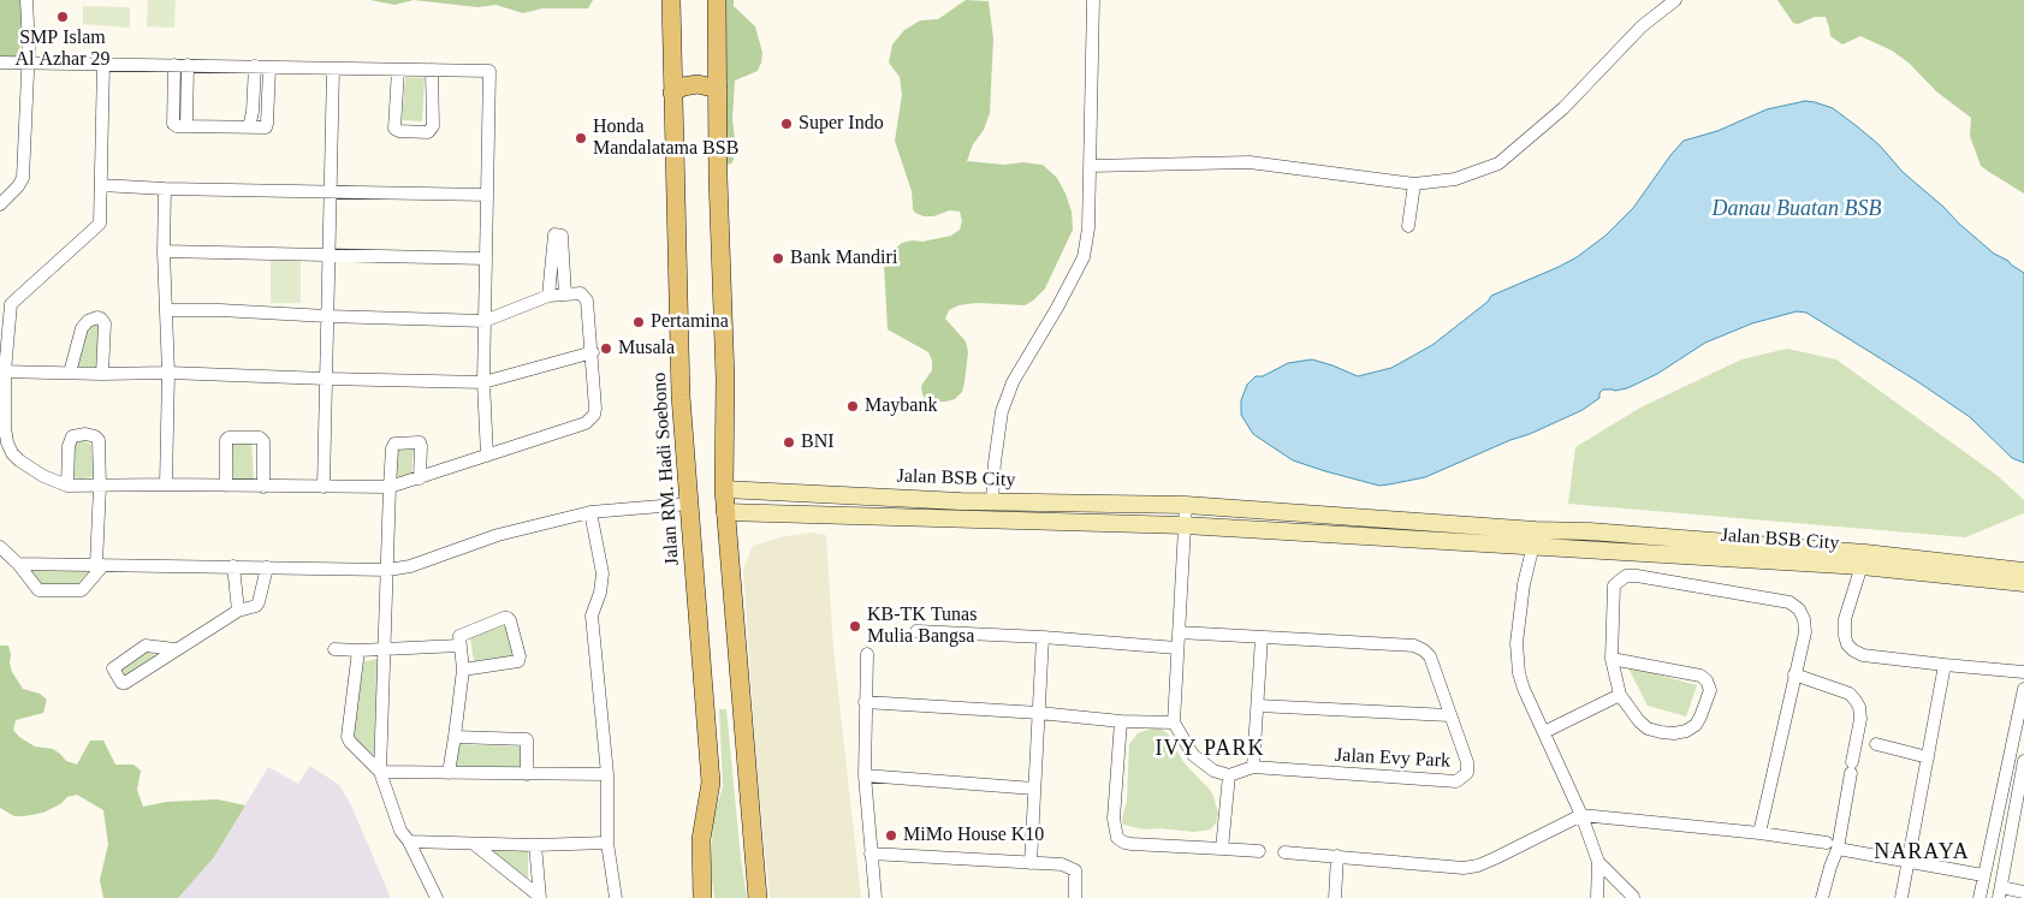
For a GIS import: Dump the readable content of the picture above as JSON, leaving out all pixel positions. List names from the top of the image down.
{
  "streets": {
    "main road": ["Jalan RM. Hadi Soebono"],
    "street": ["Jalan BSB City", "Jalan Evy Park"]
  },
  "districts": ["IVY PARK", "NARAYA"],
  "water": ["Danau Buatan BSB"],
  "places": [
    "SMP Islam Al Azhar 29",
    "Super Indo",
    "Honda Mandalatama BSB",
    "Bank Mandiri",
    "Pertamina",
    "Musala",
    "Maybank",
    "BNI",
    "KB-TK Tunas Mulia Bangsa",
    "MiMo House K10"
  ]
}
